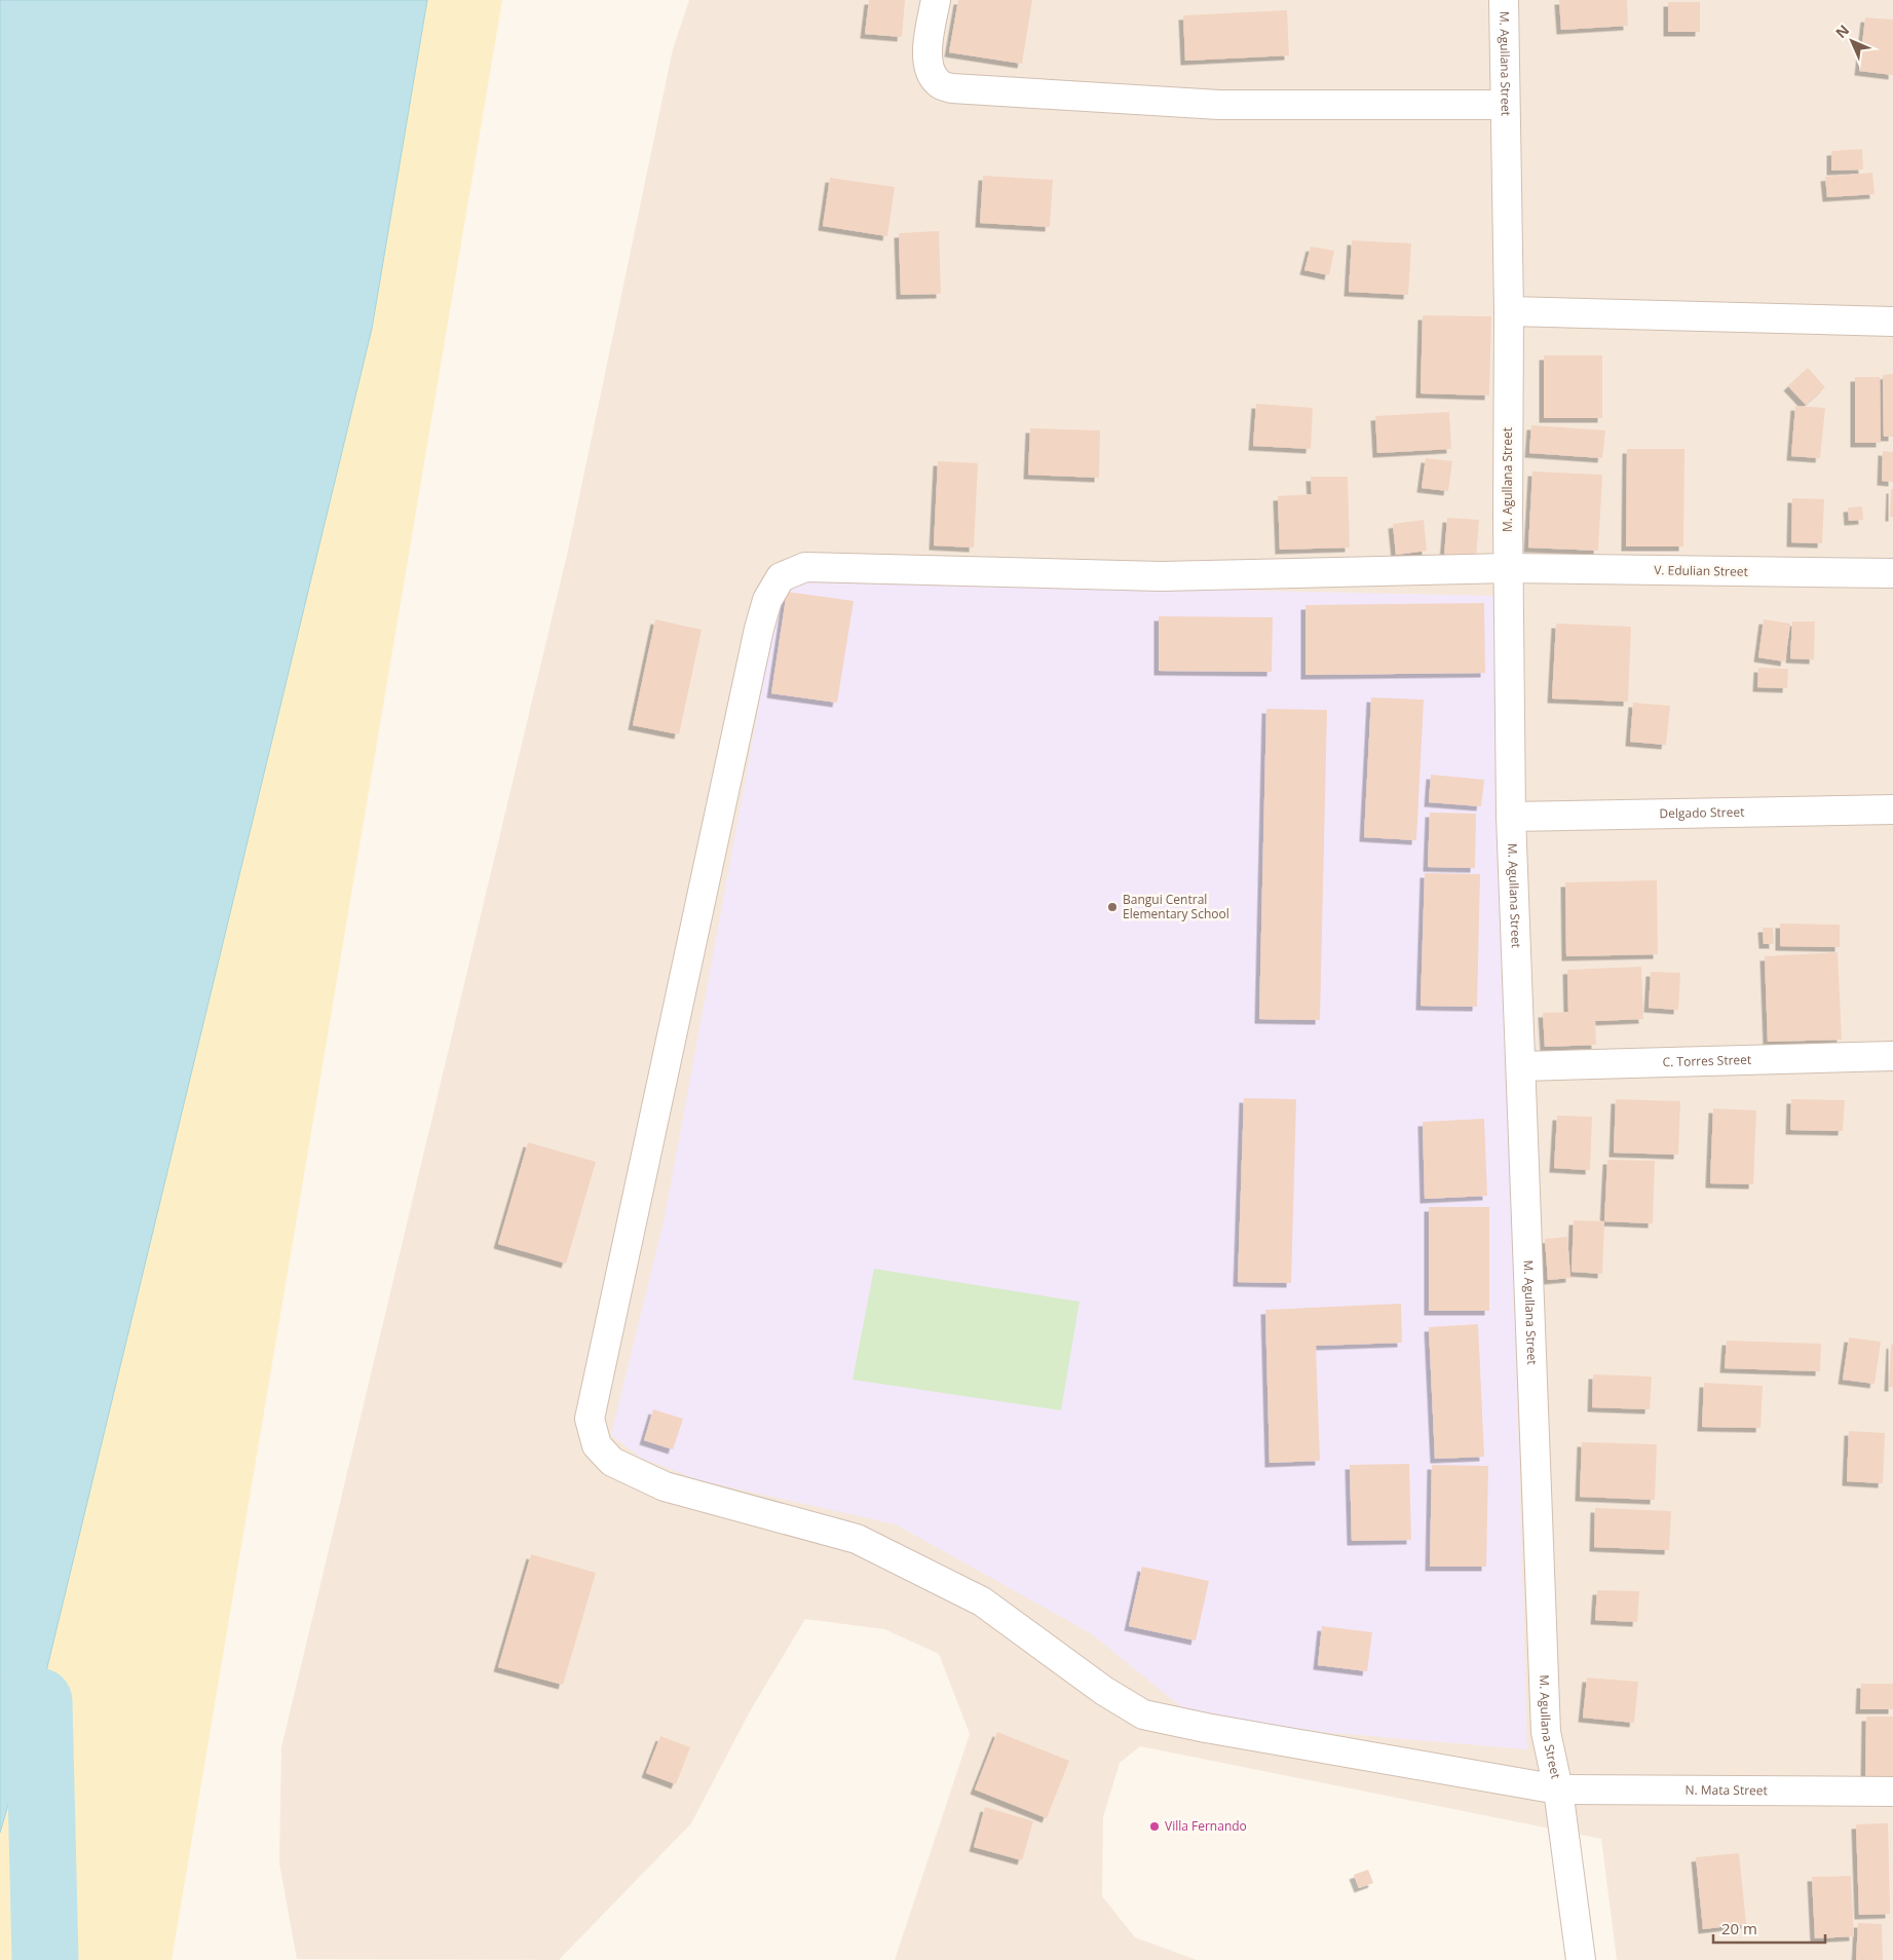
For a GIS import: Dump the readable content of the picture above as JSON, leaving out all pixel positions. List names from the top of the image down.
{
  "streets": {
    "street": [
      "M. Agullana Street",
      "V. Edulian Street",
      "Delgado Street",
      "C. Torres Street",
      "N. Mata Street"
    ]
  },
  "crossings": [
    ["M. Agullana Street", "V. Edulian Street"],
    ["M. Agullana Street", "Delgado Street"],
    ["M. Agullana Street", "C. Torres Street"],
    ["M. Agullana Street", "N. Mata Street"],
    ["V. Edulian Street", "N. Mata Street"]
  ],
  "places": ["Bangui Central Elementary School", "Villa Fernando"],
  "scale_bar": "20 m",
  "north": "top left"
}
